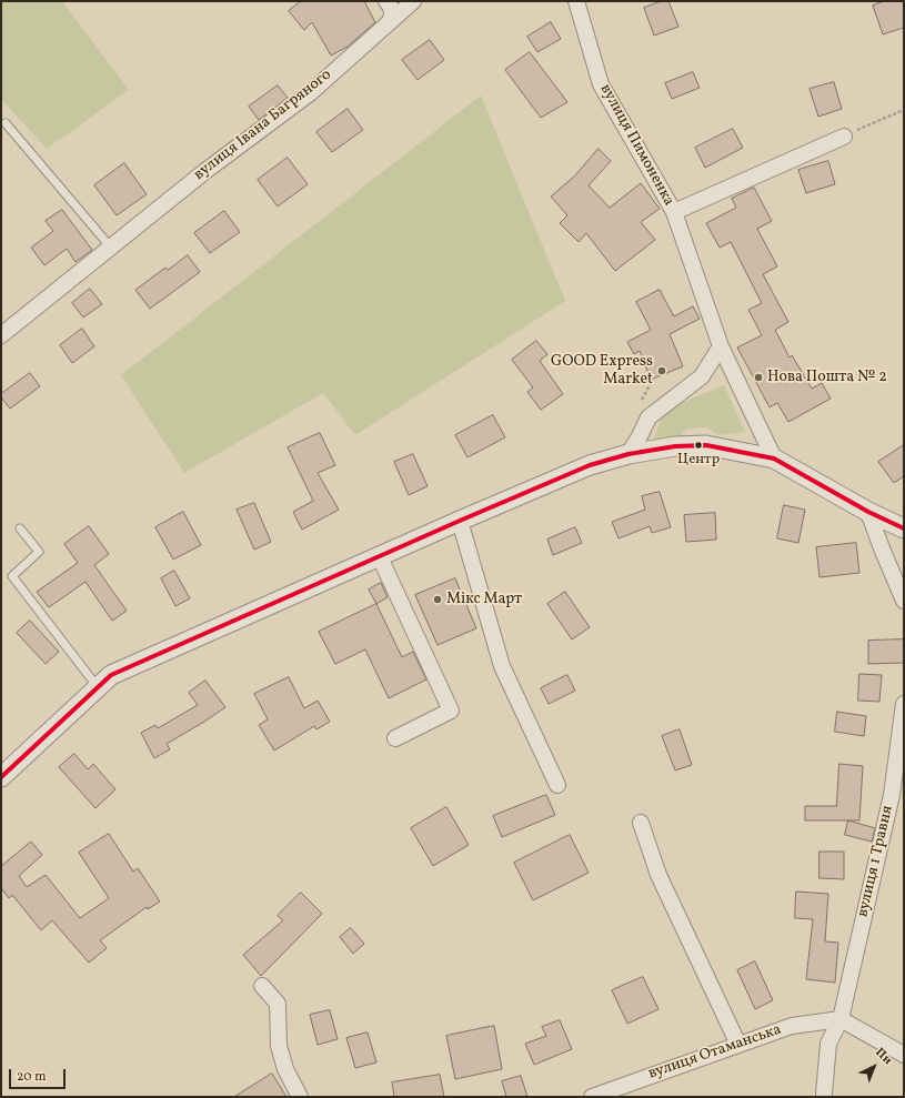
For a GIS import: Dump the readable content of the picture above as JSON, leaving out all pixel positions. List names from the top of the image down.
{
  "streets": {
    "street": [
      "вулиця Івана Багряного",
      "вулиця Пимоненка",
      "вулиця 1 Травня",
      "вулиця Отаманська"
    ]
  },
  "crossings": [
    ["вулиця 1 Травня", "вулиця Отаманська"]
  ],
  "places": [
    "GOOD Express Market",
    "Нова Пошта № 2",
    "Центр",
    "Мікс Март"
  ],
  "scale_bar": "20 m",
  "north": "top right"
}
